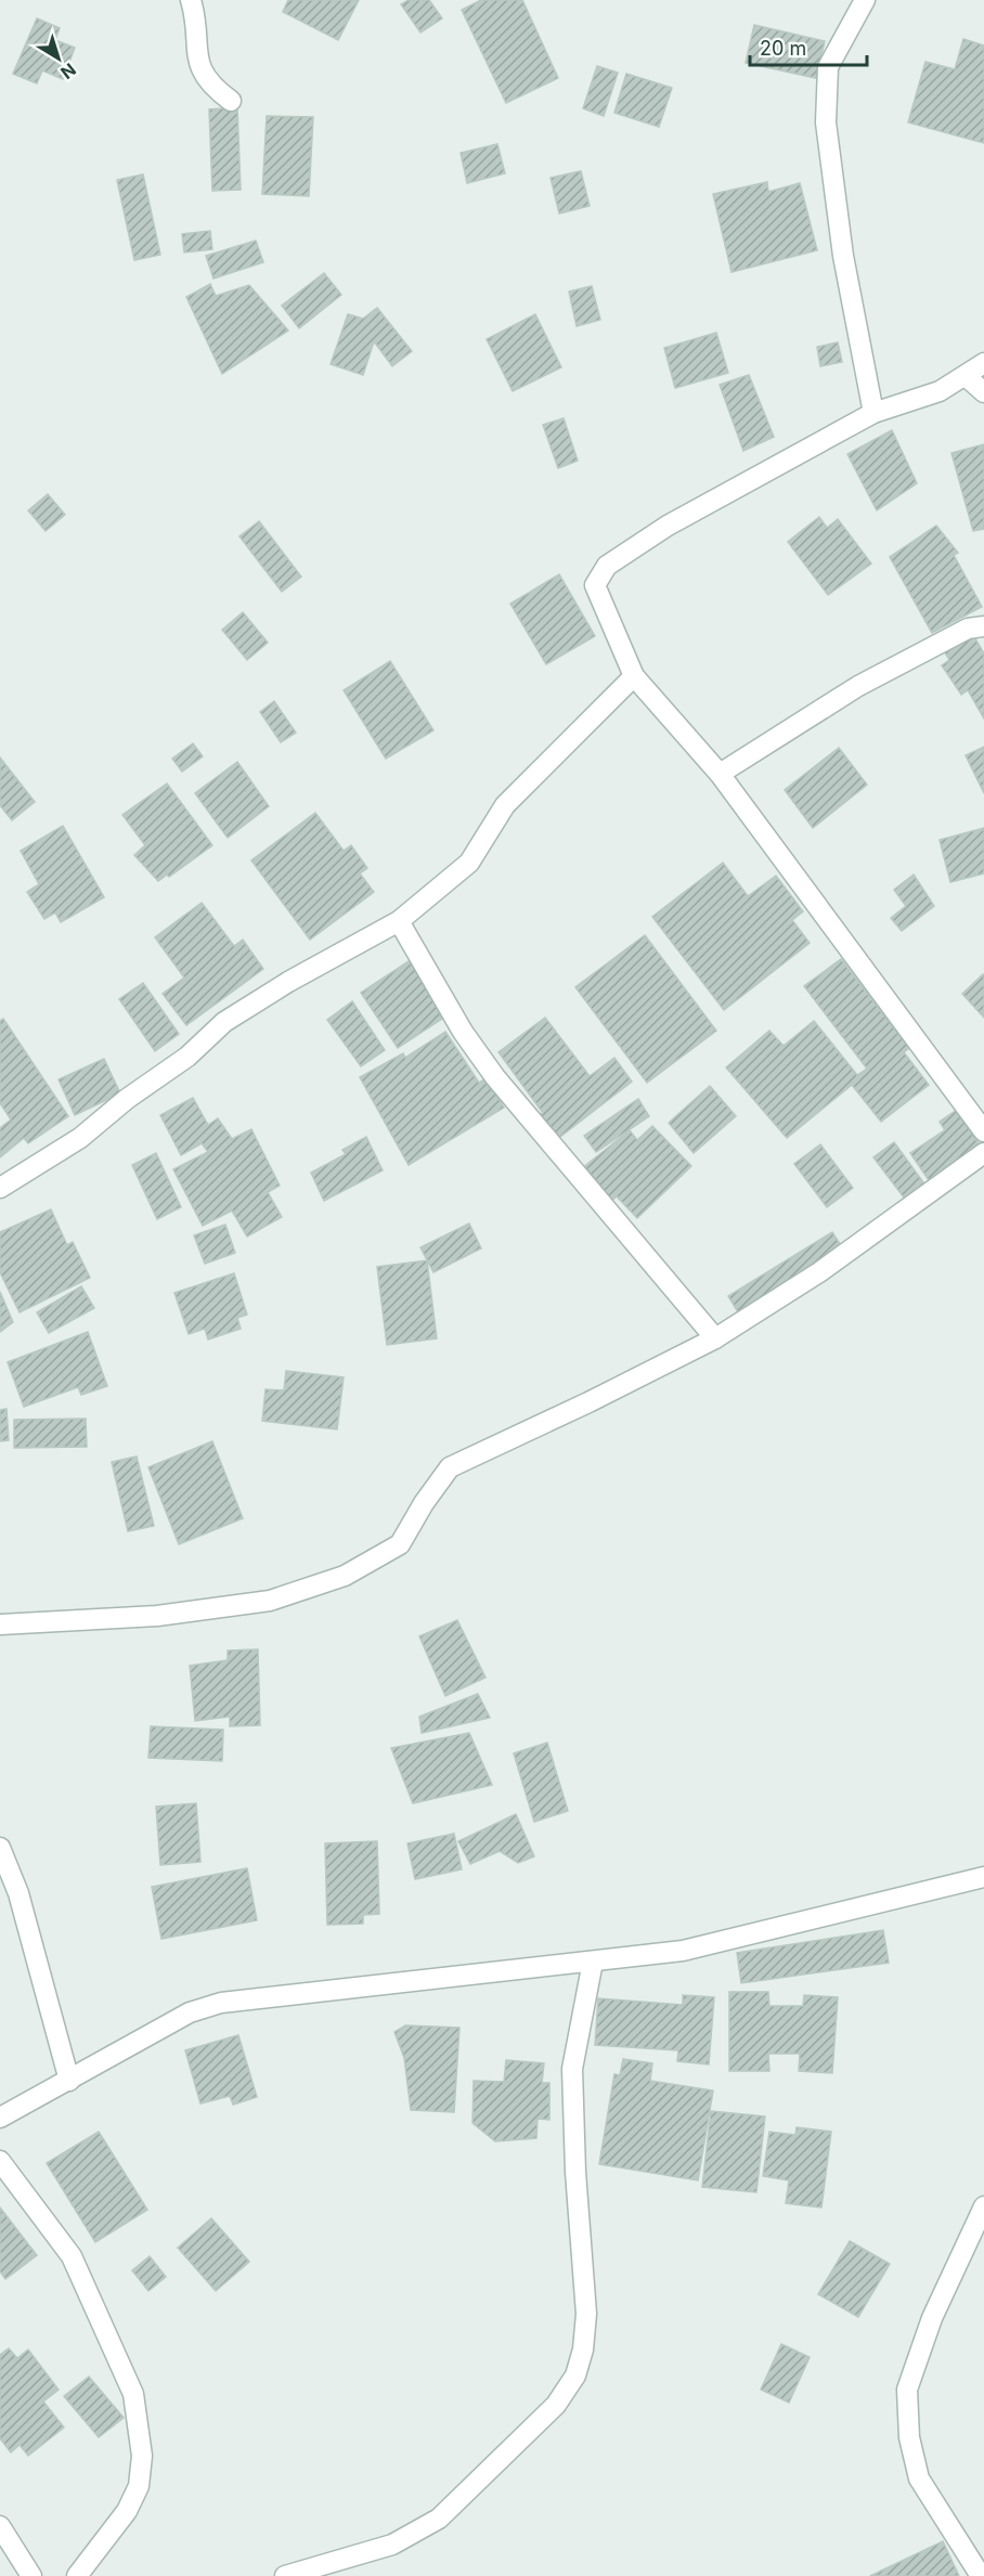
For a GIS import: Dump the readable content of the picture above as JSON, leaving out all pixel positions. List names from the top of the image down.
{
  "scale_bar": "20 m",
  "north": "bottom right"
}
